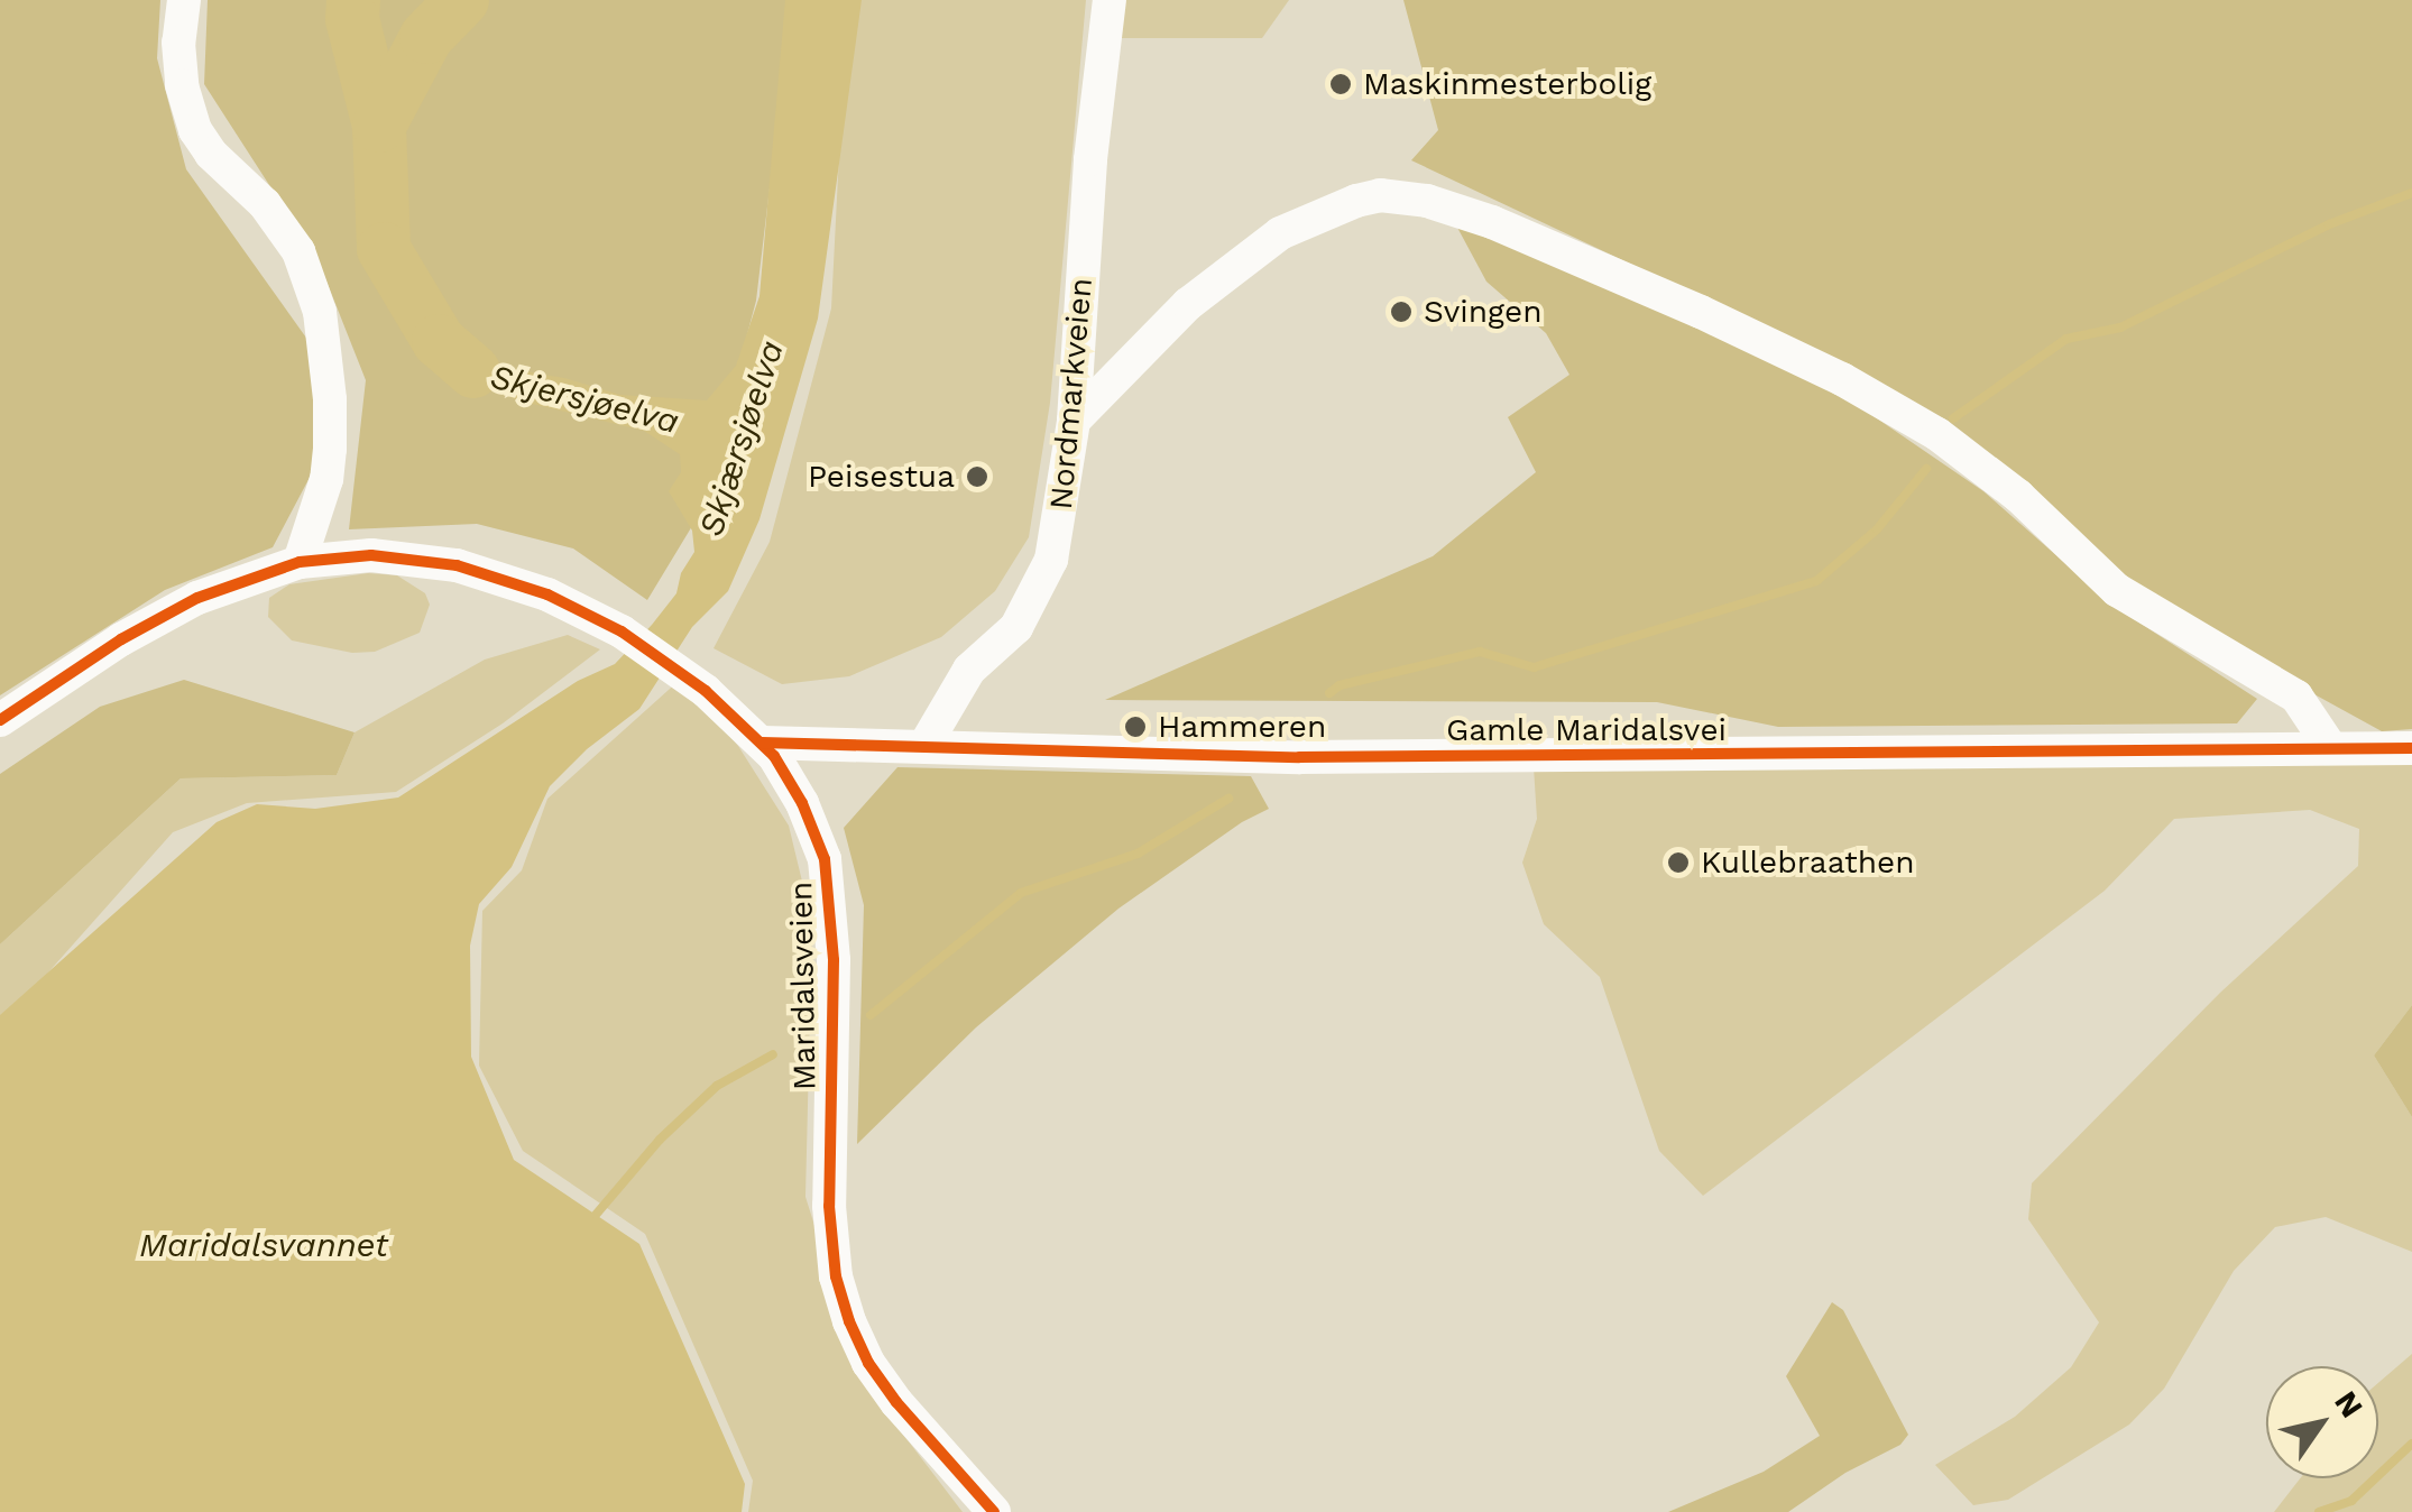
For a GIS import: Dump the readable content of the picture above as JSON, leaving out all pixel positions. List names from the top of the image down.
{
  "streets": {
    "street": ["Nordmarkveien", "Gamle Maridalsvei", "Maridalsveien"]
  },
  "crossings": [
    ["Nordmarkveien", "Gamle Maridalsvei"],
    ["Gamle Maridalsvei", "Maridalsveien"]
  ],
  "water": ["Skjersjøelva", "Skjærsjøelva", "Maridalsvannet"],
  "places": [
    "Maskinmesterbolig",
    "Svingen",
    "Peisestua",
    "Hammeren",
    "Kullebraathen"
  ],
  "north": "top right"
}
